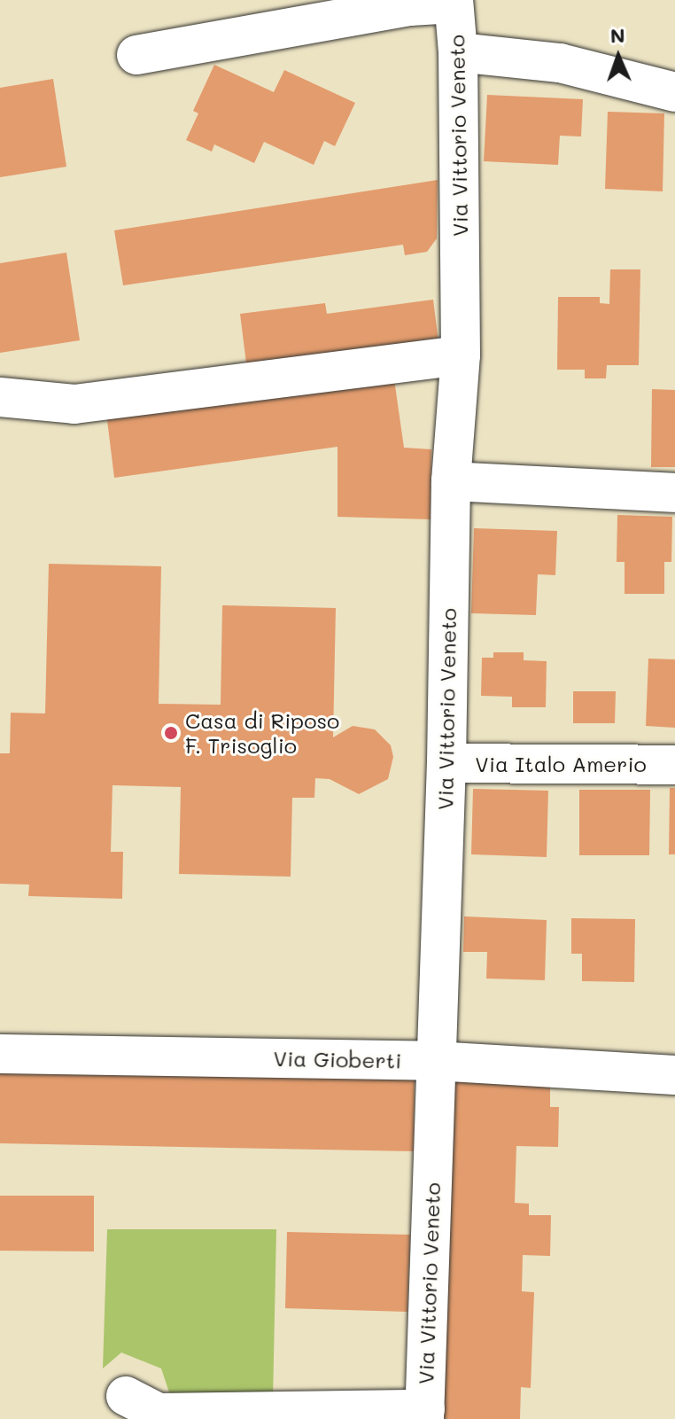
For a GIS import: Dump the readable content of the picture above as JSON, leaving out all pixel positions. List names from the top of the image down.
{
  "streets": {
    "street": ["Via Vittorio Veneto", "Via Italo Amerio", "Via Gioberti"]
  },
  "crossings": [
    ["Via Vittorio Veneto", "Via Italo Amerio"],
    ["Via Vittorio Veneto", "Via Gioberti"]
  ],
  "places": ["Casa di Riposo F. Trisoglio"],
  "north": "top"
}
